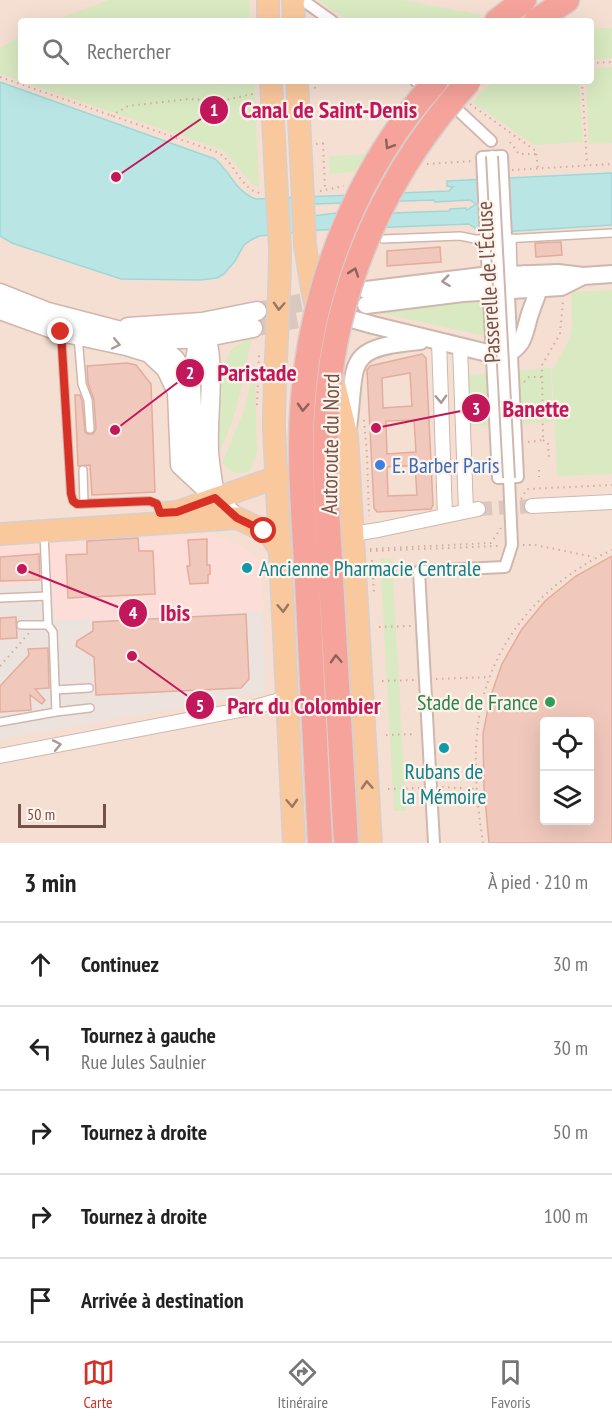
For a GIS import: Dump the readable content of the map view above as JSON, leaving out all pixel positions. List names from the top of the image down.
{
  "streets": {
    "highway": ["Autoroute du Nord"],
    "street": ["Passerelle de l'Écluse"]
  },
  "places": [
    "Canal de Saint-Denis",
    "Banette",
    "Paristade",
    "E. Barber Paris",
    "Ancienne Pharmacie Centrale",
    "Ibis",
    "Parc du Colombier",
    "Stade de France",
    "Rubans de la Mémoire"
  ],
  "scale_bar": "50 m",
  "page": {
    "search": "Rechercher",
    "scale": "50 m",
    "heading": ["3 min", "À pied · 210 m"],
    "list": [
      ["Continuez", "30 m"],
      ["Tournez à gauche", "Rue Jules Saulnier", "30 m"],
      ["Tournez à droite", "50 m"],
      ["Tournez à droite", "100 m"],
      "Arrivée à destination"
    ],
    "nav": ["Carte", "Itinéraire", "Favoris"]
  }
}
